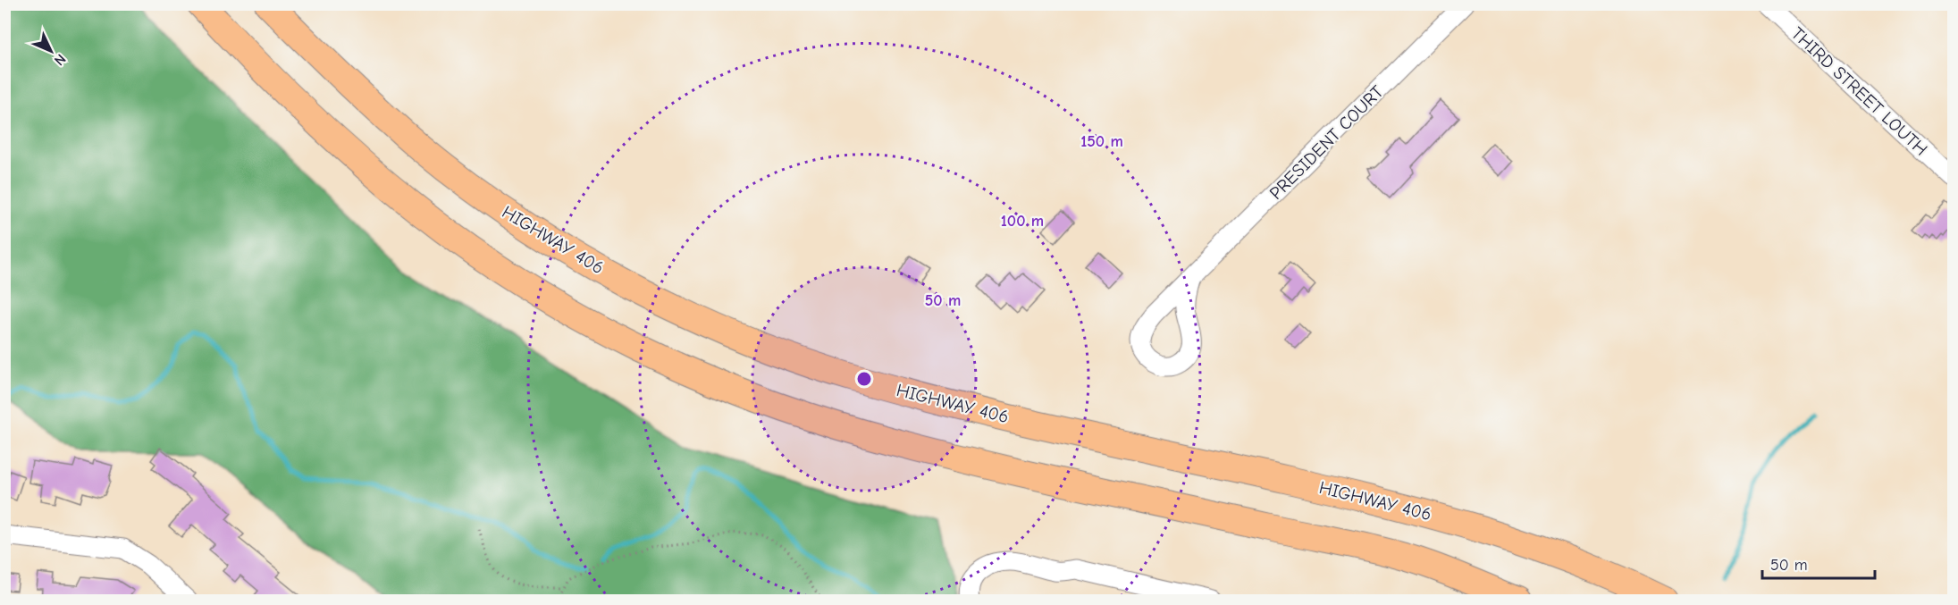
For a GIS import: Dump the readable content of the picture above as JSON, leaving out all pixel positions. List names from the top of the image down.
{
  "streets": {
    "highway": ["HIGHWAY 406"],
    "street": ["THIRD STREET LOUTH", "PRESIDENT COURT"]
  },
  "scale_bar": "50 m",
  "north": "bottom right",
  "rings": ["150 m", "100 m", "50 m"]
}
